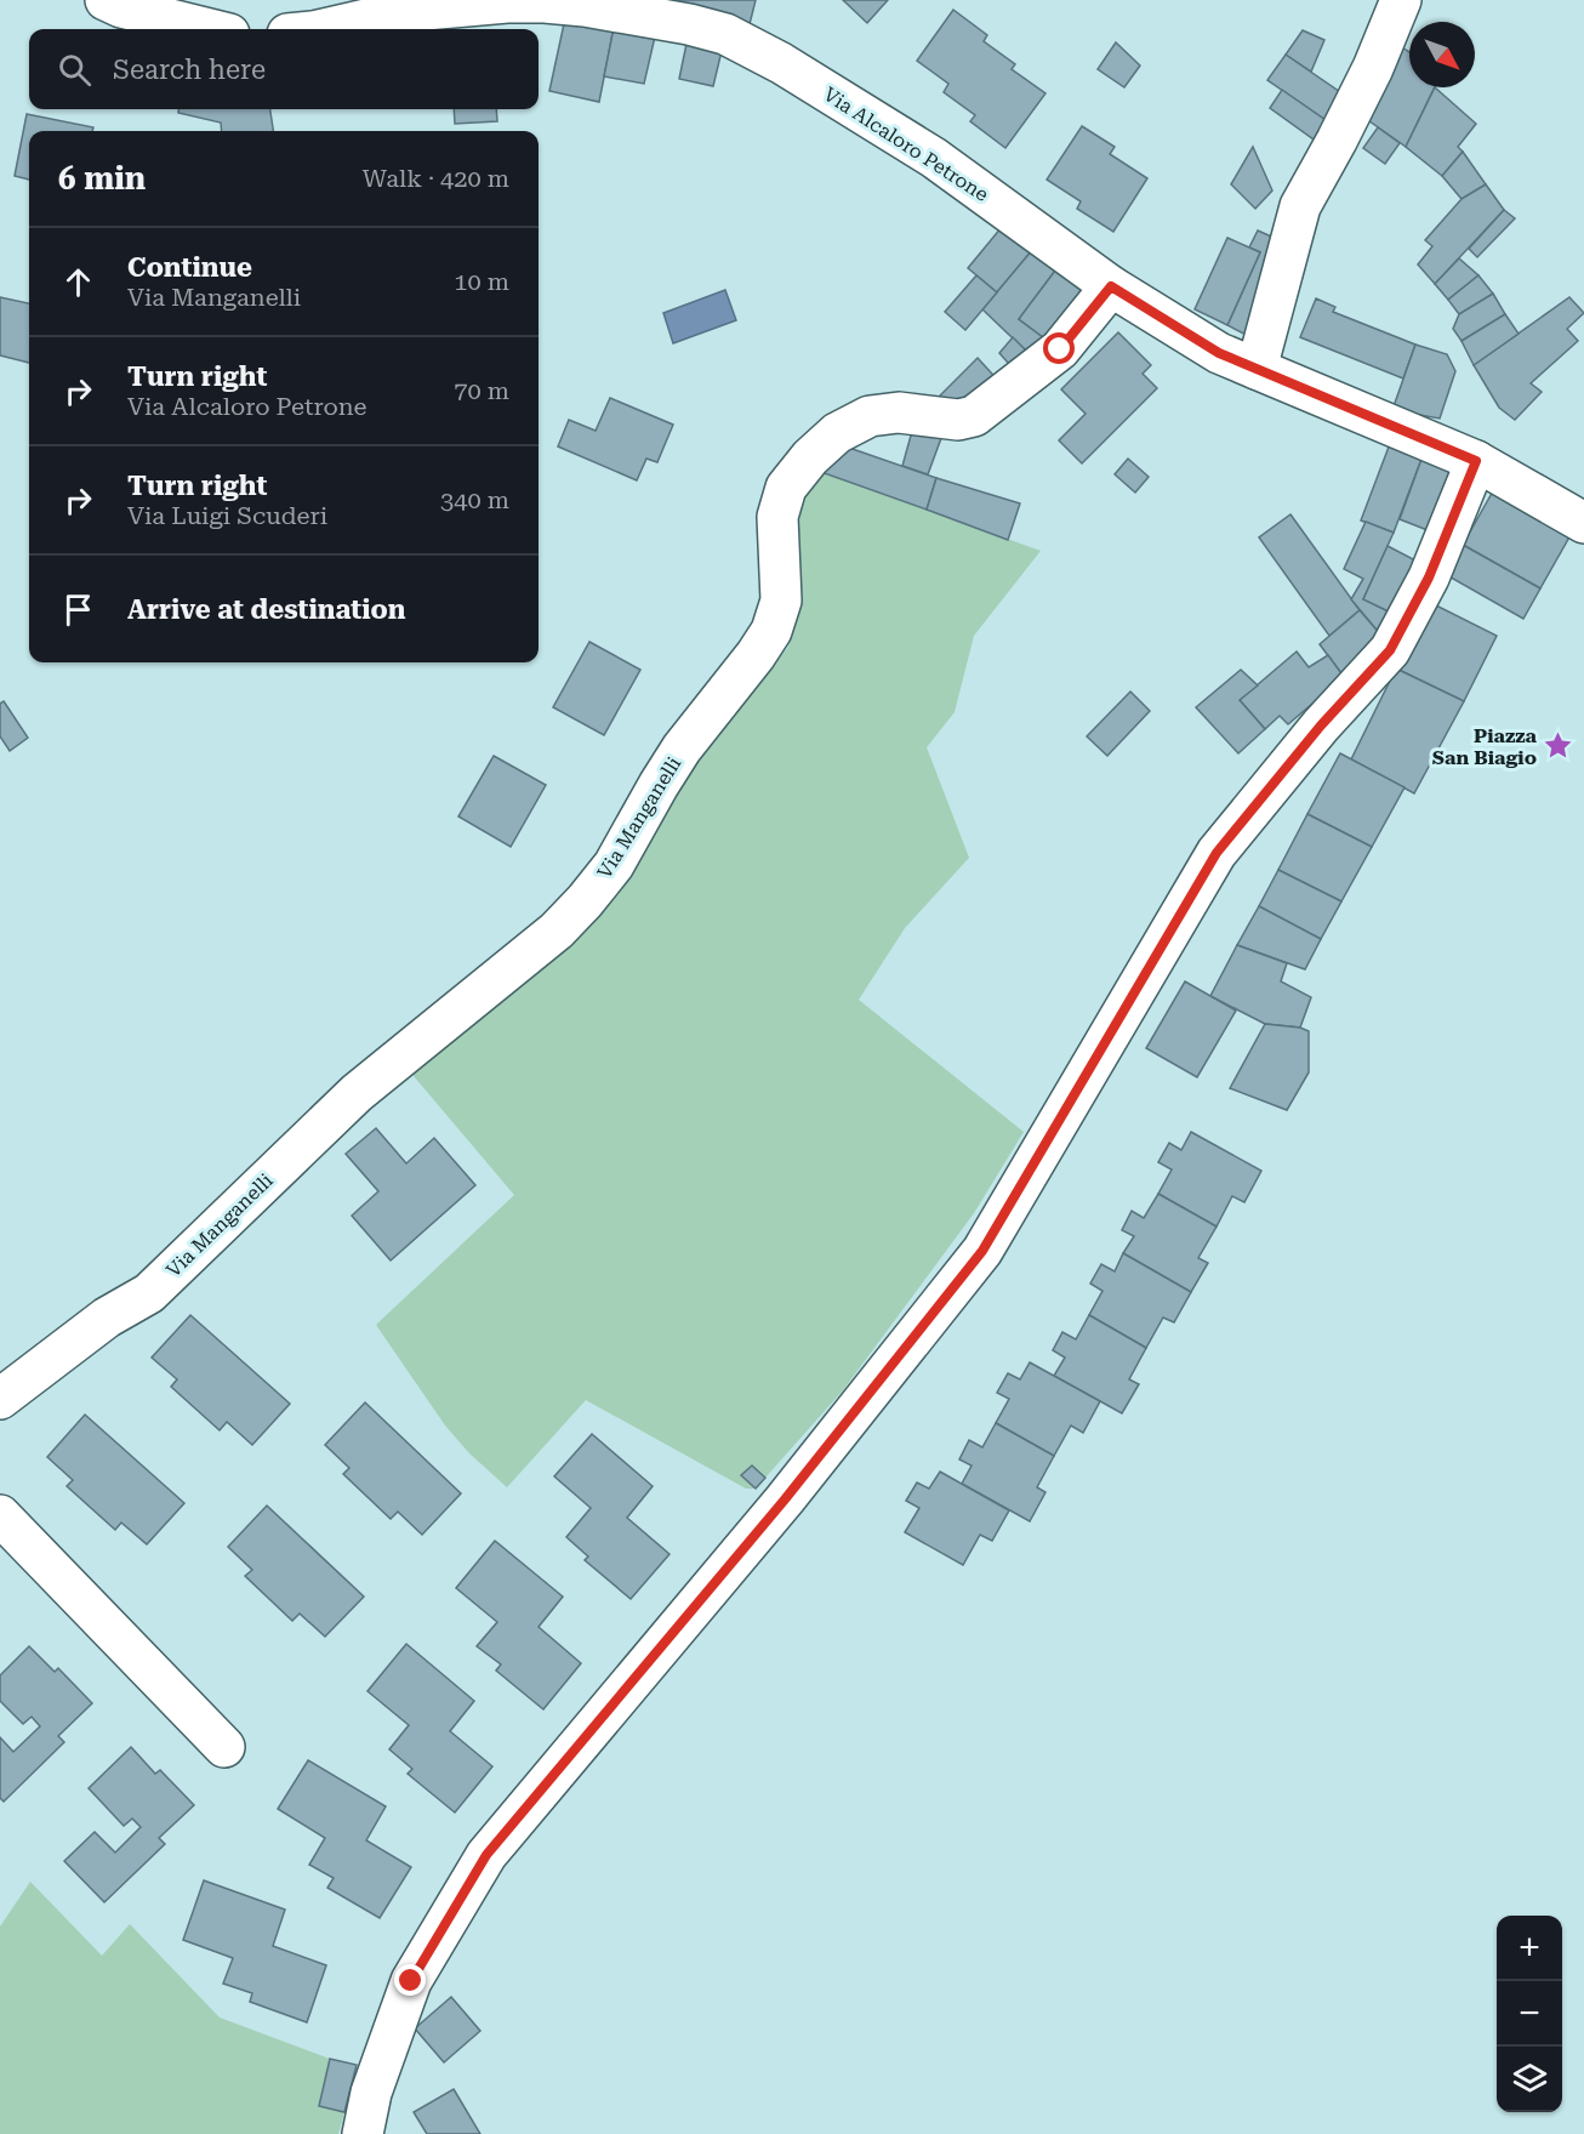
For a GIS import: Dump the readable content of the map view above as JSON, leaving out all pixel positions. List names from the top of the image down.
{
  "streets": {
    "street": ["Via Alcaloro Petrone", "Via Manganelli"]
  },
  "crossings": [
    ["Via Alcaloro Petrone", "Via Manganelli"]
  ],
  "places": {
    "place": ["Piazza San Biagio"]
  },
  "north": "bottom right",
  "page": {
    "search": "Search here",
    "heading": ["6 min", "Walk · 420 m"],
    "list": [
      ["Continue", "Via Manganelli", "10 m"],
      ["Turn right", "Via Alcaloro Petrone", "70 m"],
      ["Turn right", "Via Luigi Scuderi", "340 m"],
      "Arrive at destination"
    ],
    "map_buttons": ["+", "−"]
  }
}
